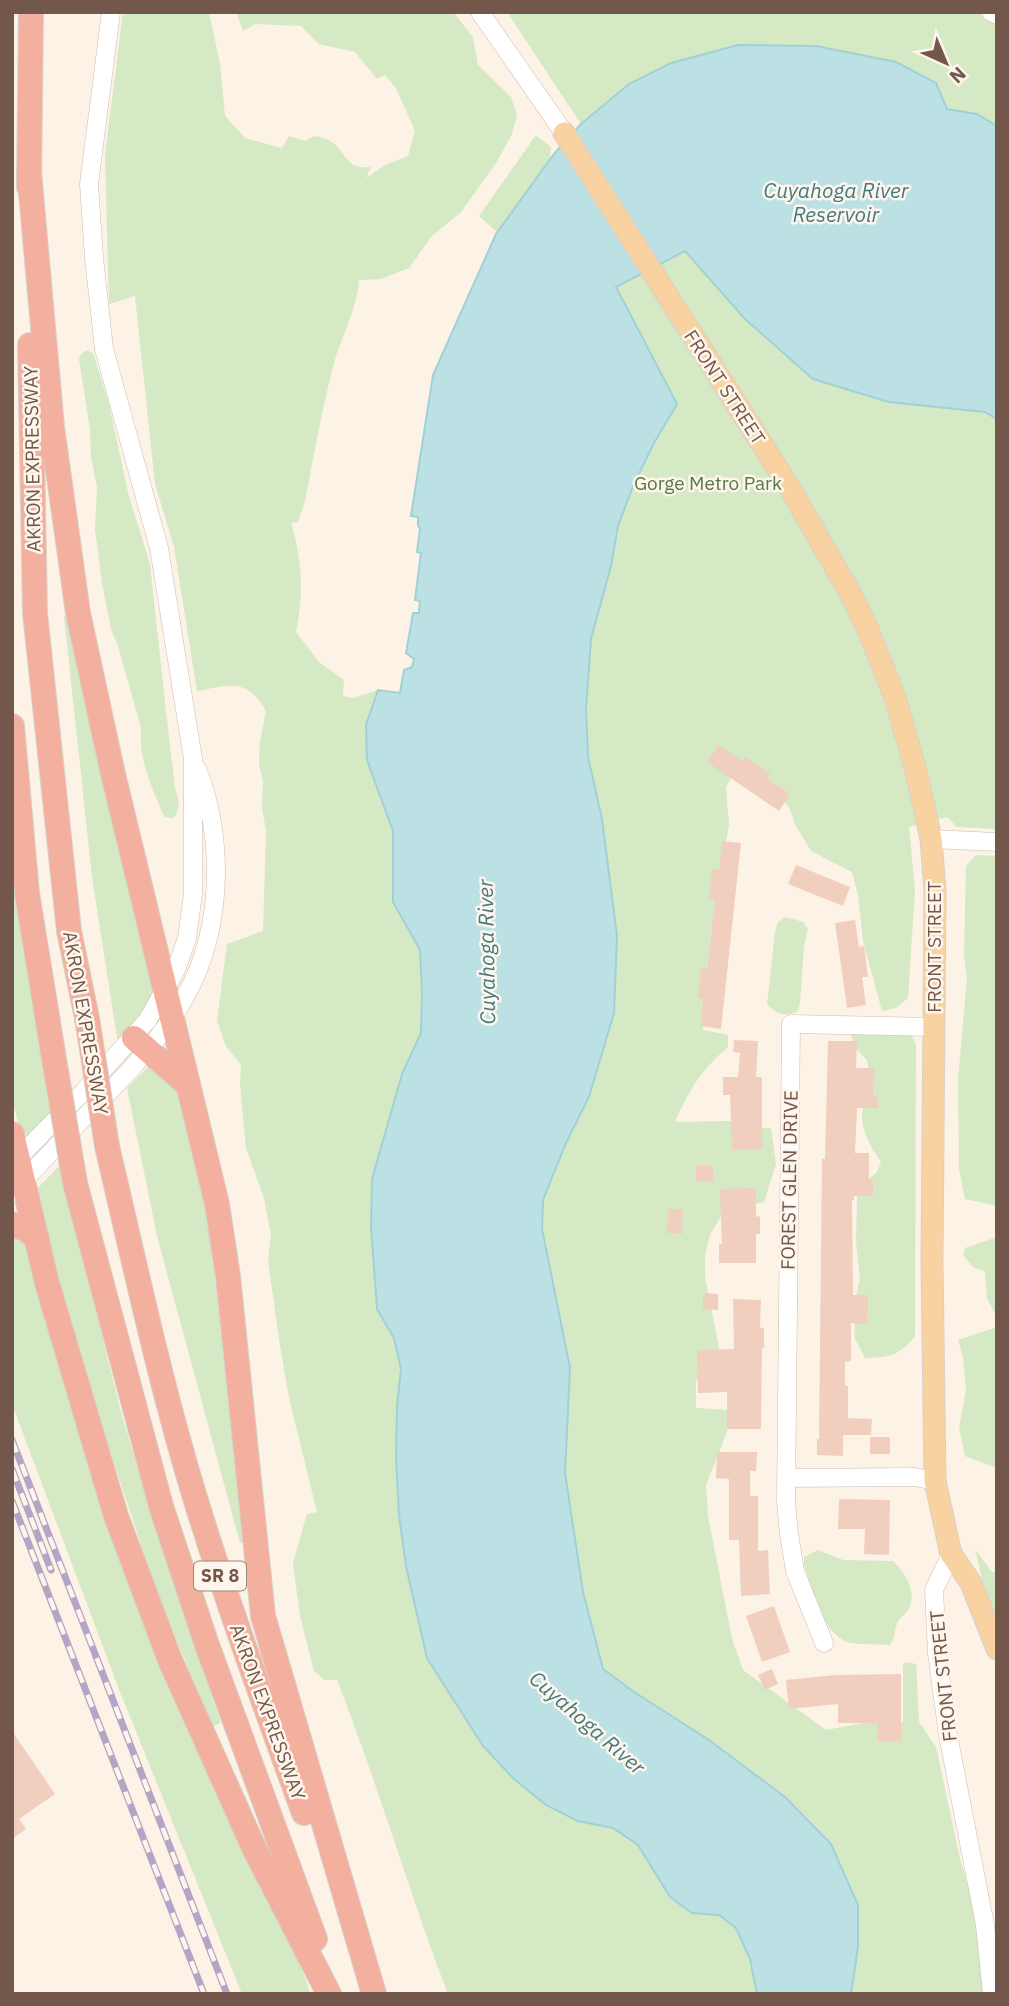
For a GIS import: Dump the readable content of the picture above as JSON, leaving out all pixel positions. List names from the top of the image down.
{
  "streets": {
    "highway": ["AKRON EXPRESSWAY", "SR 8"],
    "main road": ["FRONT STREET"],
    "street": ["FOREST GLEN DRIVE"]
  },
  "crossings": [
    ["FRONT STREET", "FOREST GLEN DRIVE"]
  ],
  "water": ["Cuyahoga River Reservoir", "Cuyahoga River"],
  "parks": ["Gorge Metro Park"],
  "north": "bottom right"
}
